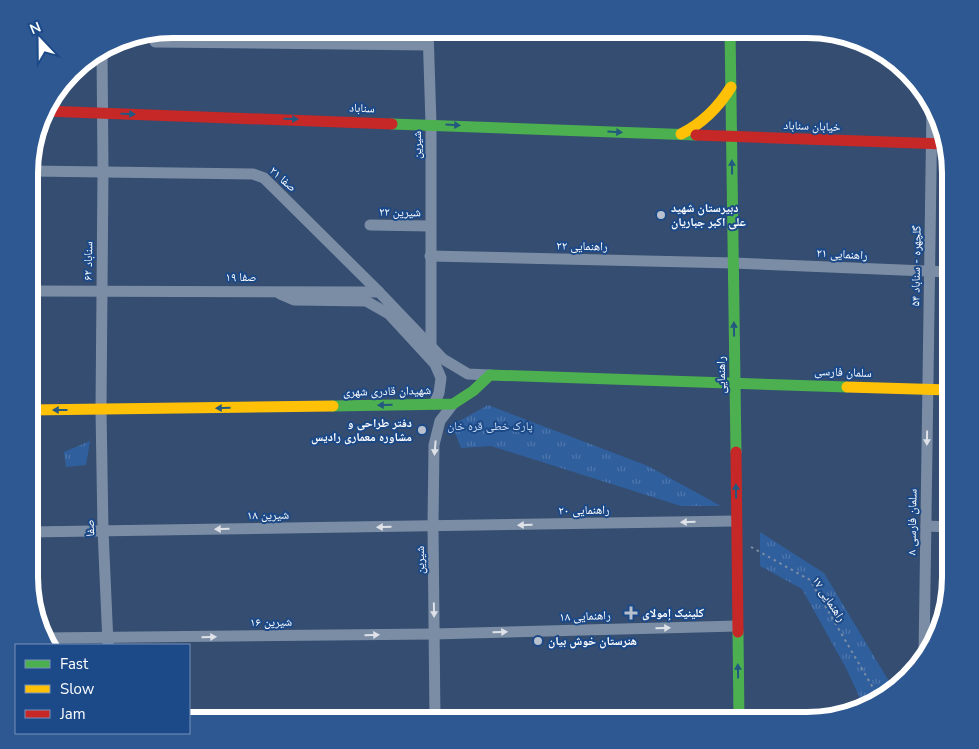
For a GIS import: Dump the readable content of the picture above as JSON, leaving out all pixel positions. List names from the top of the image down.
{
  "streets": {
    "main road": [
      "سناباد",
      "خیابان سناباد",
      "سلمان فارسی",
      "راهنمایی",
      "شهیدان قادری شهری"
    ],
    "street": [
      "شیرین",
      "صفا ۲۱",
      "شیرین ۲۲",
      "راهنمایی ۲۲",
      "راهنمایی ۲۱",
      "سناباد ۶۲",
      "گلچهره - سناباد ۵۴",
      "صفا ۱۹",
      "راهنمایی ۲۰",
      "شیرین ۱۸",
      "سلمان فارسی ۸",
      "صفا",
      "راهنمایی ۱۸",
      "شیرین ۱۶"
    ],
    "path": ["راهنمایی ۱۷"]
  },
  "crossings": [
    ["سناباد", "خیابان سناباد"],
    ["سناباد", "شیرین"],
    ["سناباد", "سناباد ۶۲"],
    ["خیابان سناباد", "گلچهره - سناباد ۵۴"],
    ["خیابان سناباد", "راهنمایی"],
    ["شیرین", "صفا ۲۱"],
    ["شیرین", "شیرین ۲۲"],
    ["شیرین", "راهنمایی ۲۲"],
    ["شیرین", "شهیدان قادری شهری"],
    ["شیرین", "راهنمایی ۲۰"],
    ["شیرین", "شیرین ۱۸"],
    ["شیرین", "راهنمایی ۱۸"],
    ["شیرین", "شیرین ۱۶"],
    ["صفا ۲۱", "سناباد ۶۲"],
    ["صفا ۲۱", "صفا ۱۹"],
    ["راهنمایی ۲۲", "راهنمایی ۲۱"],
    ["راهنمایی ۲۲", "راهنمایی"],
    ["راهنمایی ۲۱", "گلچهره - سناباد ۵۴"],
    ["راهنمایی ۲۱", "راهنمایی"],
    ["سناباد ۶۲", "صفا ۱۹"],
    ["سناباد ۶۲", "شهیدان قادری شهری"],
    ["سناباد ۶۲", "صفا"],
    ["گلچهره - سناباد ۵۴", "سلمان فارسی"],
    ["گلچهره - سناباد ۵۴", "سلمان فارسی ۸"],
    ["سلمان فارسی", "راهنمایی"],
    ["سلمان فارسی", "سلمان فارسی ۸"],
    ["راهنمایی", "راهنمایی ۲۰"],
    ["راهنمایی", "راهنمایی ۱۷"],
    ["راهنمایی", "راهنمایی ۱۸"],
    ["شهیدان قادری شهری", "صفا"],
    ["راهنمایی ۲۰", "شیرین ۱۸"],
    ["شیرین ۱۸", "صفا"],
    ["صفا", "شیرین ۱۶"],
    ["راهنمایی ۱۸", "شیرین ۱۶"]
  ],
  "one_way": [
    "سناباد",
    "شیرین",
    "راهنمایی",
    "شهیدان قادری شهری",
    "راهنمایی ۲۰",
    "شیرین ۱۸",
    "سلمان فارسی ۸",
    "راهنمایی ۱۸",
    "شیرین ۱۶"
  ],
  "parks": ["پارک خطی قره خان"],
  "places": {
    "other": ["دبیرستان شهید علی اکبر جباریان", "دفتر طراحی و مشاوره معماری رادیس", "هنرستان خوش بیان"],
    "health": ["کلینیک إمولای"]
  },
  "legend": ["Fast", "Slow", "Jam"],
  "north": "top"
}
